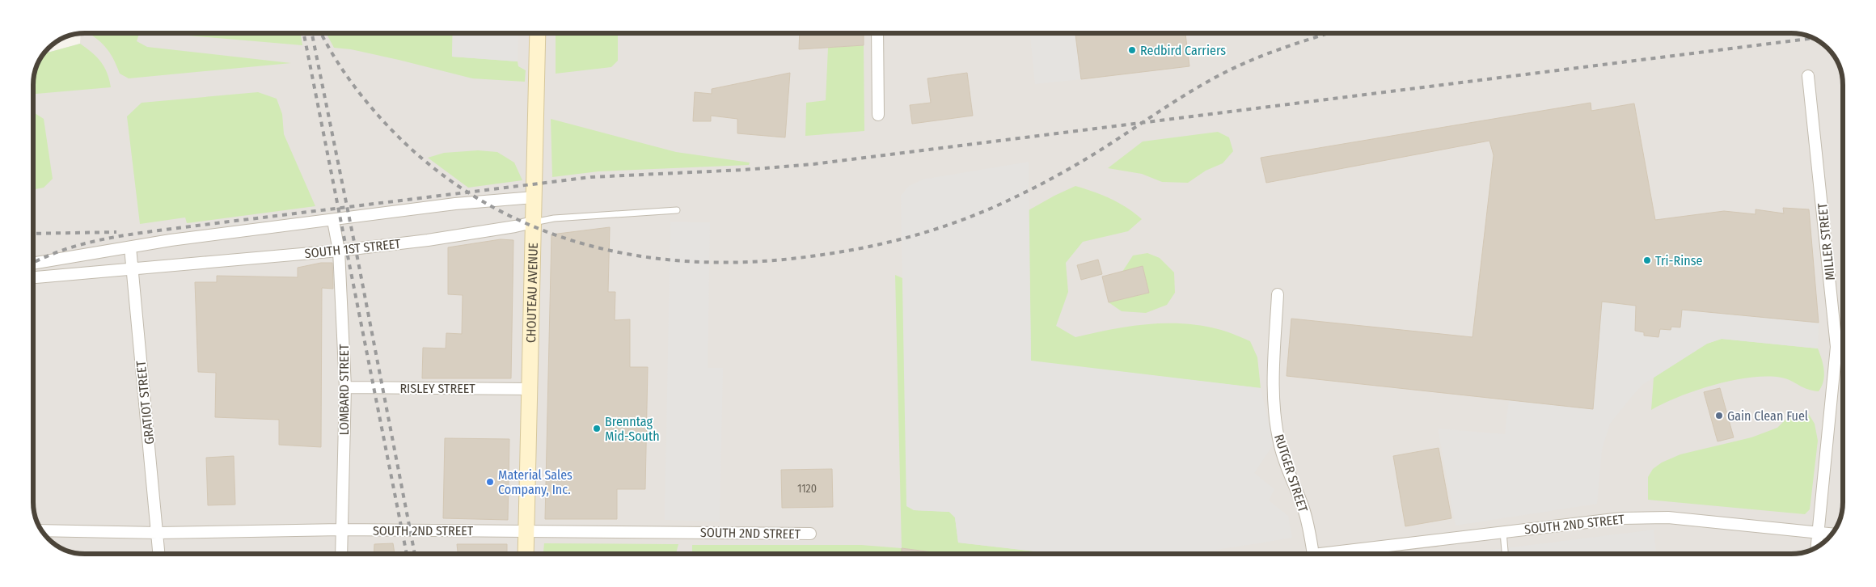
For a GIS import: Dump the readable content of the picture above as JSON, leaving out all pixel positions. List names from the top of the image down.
{
  "streets": {
    "street": [
      "MILLER STREET",
      "SOUTH 1ST STREET",
      "CHOUTEAU AVENUE",
      "RISLEY STREET",
      "LOMBARD STREET",
      "GRATIOT STREET",
      "RUTGER STREET",
      "SOUTH 2ND STREET"
    ]
  },
  "crossings": [
    ["MILLER STREET", "SOUTH 2ND STREET"],
    ["SOUTH 1ST STREET", "CHOUTEAU AVENUE"],
    ["SOUTH 1ST STREET", "LOMBARD STREET"],
    ["SOUTH 1ST STREET", "GRATIOT STREET"],
    ["CHOUTEAU AVENUE", "RISLEY STREET"],
    ["CHOUTEAU AVENUE", "SOUTH 2ND STREET"],
    ["RISLEY STREET", "LOMBARD STREET"],
    ["LOMBARD STREET", "SOUTH 2ND STREET"],
    ["GRATIOT STREET", "SOUTH 2ND STREET"]
  ],
  "places": [
    "Redbird Carriers",
    "Tri-Rinse",
    "Gain Clean Fuel",
    "Brenntag Mid-South",
    "Material Sales Company, Inc."
  ],
  "house_numbers": ["1120"]
}
